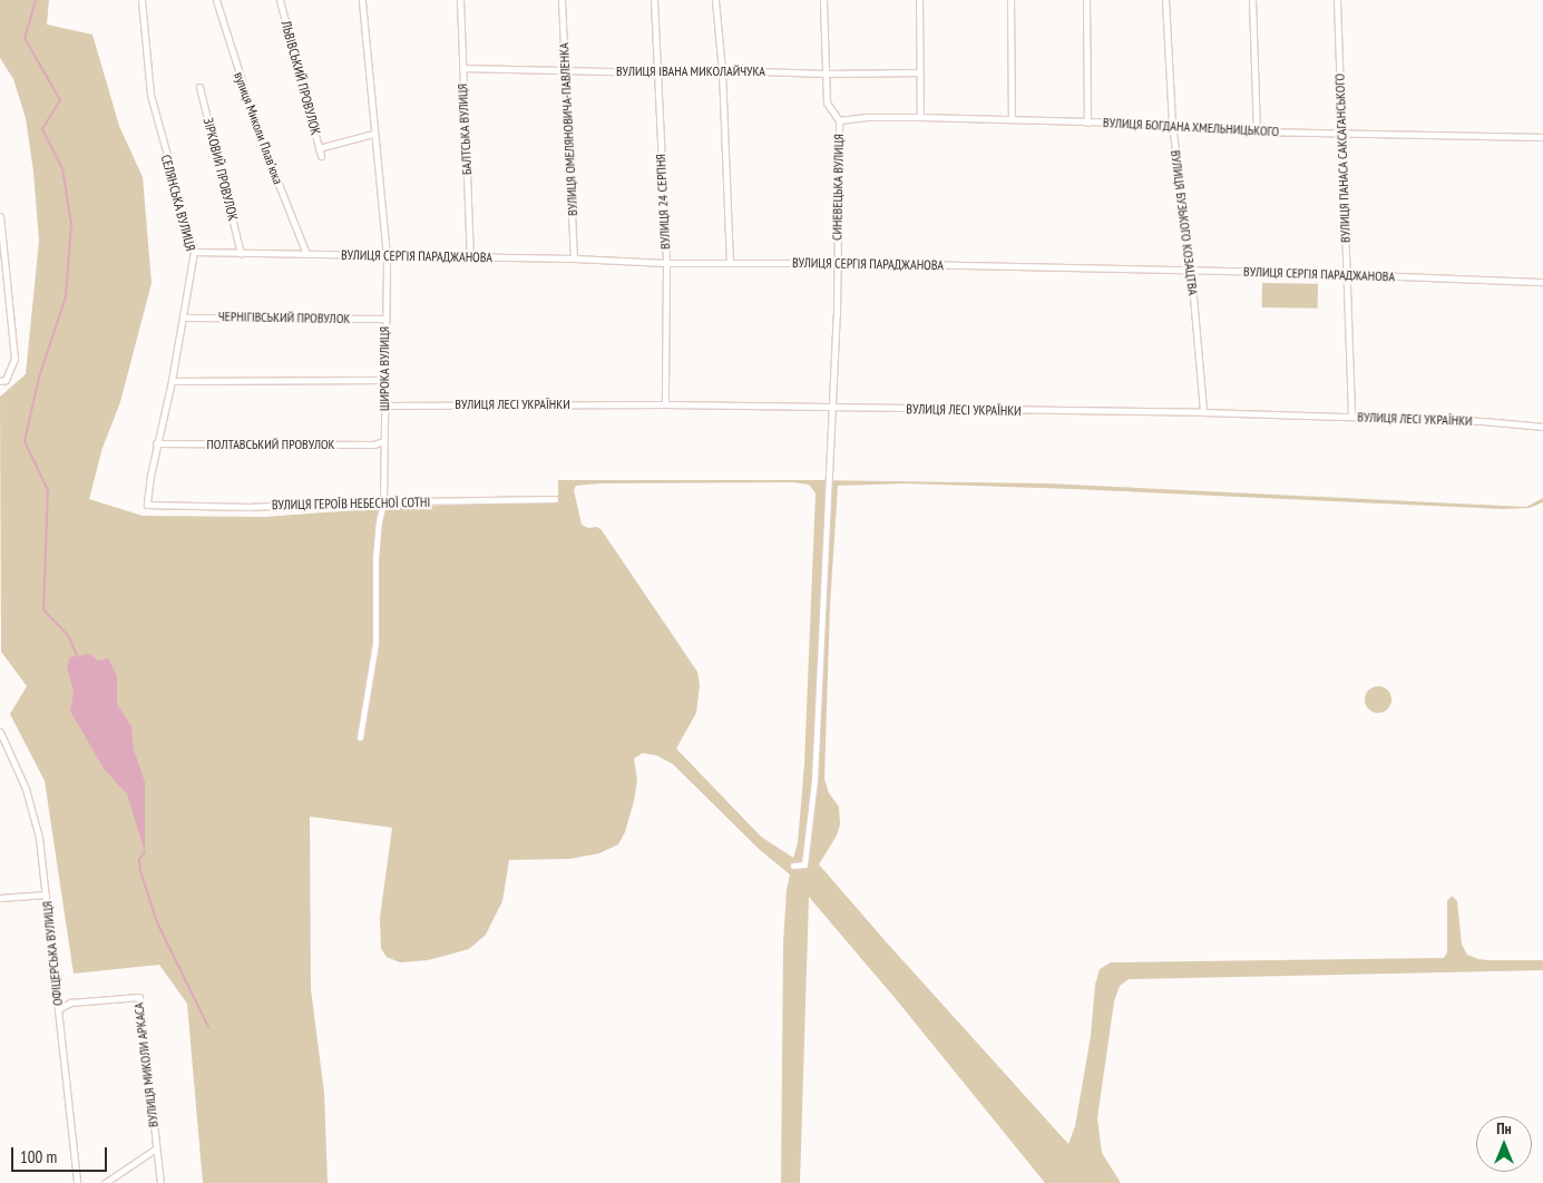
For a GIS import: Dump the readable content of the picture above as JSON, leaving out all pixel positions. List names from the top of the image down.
{
  "streets": {
    "street": [
      "ВУЛИЦЯ ІВАНА МИКОЛАЙЧУКА",
      "ЛЬВІВСЬКИЙ ПРОВУЛОК",
      "ВУЛИЦЯ БОГДАНА ХМЕЛЬНИЦЬКОГО",
      "вулиця Миколи Плавʼюка",
      "БАЛТСЬКА ВУЛИЦЯ",
      "ВУЛИЦЯ ОМЕЛЯНОВИЧА-ПАВЛЕНКА",
      "ВУЛИЦЯ ПАНАСА САКСАГАНСЬКОГО",
      "ЗІРКОВИЙ ПРОВУЛОК",
      "СИНЕВЕЦЬКА ВУЛИЦЯ",
      "ВУЛИЦЯ 24 СЕРПНЯ",
      "СЕЛЯНСЬКА ВУЛИЦЯ",
      "ВУЛИЦЯ БУЗЬКОГО КОЗАЦТВА",
      "ВУЛИЦЯ СЕРГІЯ ПАРАДЖАНОВА",
      "ЧЕРНІГІВСЬКИЙ ПРОВУЛОК",
      "ШИРОКА ВУЛИЦЯ",
      "ВУЛИЦЯ ЛЕСІ УКРАЇНКИ",
      "ПОЛТАВСЬКИЙ ПРОВУЛОК",
      "ВУЛИЦЯ ГЕРОЇВ НЕБЕСНОЇ СОТНІ",
      "ОФІЦЕРСЬКА ВУЛИЦЯ",
      "ВУЛИЦЯ МИКОЛИ АРКАСА"
    ]
  },
  "crossings": [
    ["ВУЛИЦЯ ІВАНА МИКОЛАЙЧУКА", "БАЛТСЬКА ВУЛИЦЯ"],
    ["ВУЛИЦЯ ІВАНА МИКОЛАЙЧУКА", "ВУЛИЦЯ ОМЕЛЯНОВИЧА-ПАВЛЕНКА"],
    ["ВУЛИЦЯ ІВАНА МИКОЛАЙЧУКА", "СИНЕВЕЦЬКА ВУЛИЦЯ"],
    ["ВУЛИЦЯ ІВАНА МИКОЛАЙЧУКА", "ВУЛИЦЯ 24 СЕРПНЯ"],
    ["ВУЛИЦЯ БОГДАНА ХМЕЛЬНИЦЬКОГО", "ВУЛИЦЯ ПАНАСА САКСАГАНСЬКОГО"],
    ["ВУЛИЦЯ БОГДАНА ХМЕЛЬНИЦЬКОГО", "СИНЕВЕЦЬКА ВУЛИЦЯ"],
    ["ВУЛИЦЯ БОГДАНА ХМЕЛЬНИЦЬКОГО", "ВУЛИЦЯ БУЗЬКОГО КОЗАЦТВА"],
    ["вулиця Миколи Плавʼюка", "ВУЛИЦЯ СЕРГІЯ ПАРАДЖАНОВА"],
    ["БАЛТСЬКА ВУЛИЦЯ", "ВУЛИЦЯ СЕРГІЯ ПАРАДЖАНОВА"],
    ["ВУЛИЦЯ ОМЕЛЯНОВИЧА-ПАВЛЕНКА", "ВУЛИЦЯ СЕРГІЯ ПАРАДЖАНОВА"],
    ["ВУЛИЦЯ ПАНАСА САКСАГАНСЬКОГО", "ВУЛИЦЯ СЕРГІЯ ПАРАДЖАНОВА"],
    ["ВУЛИЦЯ ПАНАСА САКСАГАНСЬКОГО", "ВУЛИЦЯ ЛЕСІ УКРАЇНКИ"],
    ["ЗІРКОВИЙ ПРОВУЛОК", "ВУЛИЦЯ СЕРГІЯ ПАРАДЖАНОВА"],
    ["СИНЕВЕЦЬКА ВУЛИЦЯ", "ВУЛИЦЯ СЕРГІЯ ПАРАДЖАНОВА"],
    ["СИНЕВЕЦЬКА ВУЛИЦЯ", "ВУЛИЦЯ ЛЕСІ УКРАЇНКИ"],
    ["ВУЛИЦЯ 24 СЕРПНЯ", "ВУЛИЦЯ СЕРГІЯ ПАРАДЖАНОВА"],
    ["ВУЛИЦЯ 24 СЕРПНЯ", "ВУЛИЦЯ ЛЕСІ УКРАЇНКИ"],
    ["СЕЛЯНСЬКА ВУЛИЦЯ", "ВУЛИЦЯ СЕРГІЯ ПАРАДЖАНОВА"],
    ["СЕЛЯНСЬКА ВУЛИЦЯ", "ЧЕРНІГІВСЬКИЙ ПРОВУЛОК"],
    ["СЕЛЯНСЬКА ВУЛИЦЯ", "ПОЛТАВСЬКИЙ ПРОВУЛОК"],
    ["СЕЛЯНСЬКА ВУЛИЦЯ", "ВУЛИЦЯ ГЕРОЇВ НЕБЕСНОЇ СОТНІ"],
    ["ВУЛИЦЯ БУЗЬКОГО КОЗАЦТВА", "ВУЛИЦЯ СЕРГІЯ ПАРАДЖАНОВА"],
    ["ВУЛИЦЯ БУЗЬКОГО КОЗАЦТВА", "ВУЛИЦЯ ЛЕСІ УКРАЇНКИ"],
    ["ВУЛИЦЯ СЕРГІЯ ПАРАДЖАНОВА", "ШИРОКА ВУЛИЦЯ"],
    ["ЧЕРНІГІВСЬКИЙ ПРОВУЛОК", "ШИРОКА ВУЛИЦЯ"],
    ["ШИРОКА ВУЛИЦЯ", "ВУЛИЦЯ ЛЕСІ УКРАЇНКИ"],
    ["ШИРОКА ВУЛИЦЯ", "ПОЛТАВСЬКИЙ ПРОВУЛОК"],
    ["ШИРОКА ВУЛИЦЯ", "ВУЛИЦЯ ГЕРОЇВ НЕБЕСНОЇ СОТНІ"],
    ["ОФІЦЕРСЬКА ВУЛИЦЯ", "ВУЛИЦЯ МИКОЛИ АРКАСА"]
  ],
  "scale_bar": "100 m",
  "north": "top"
}
